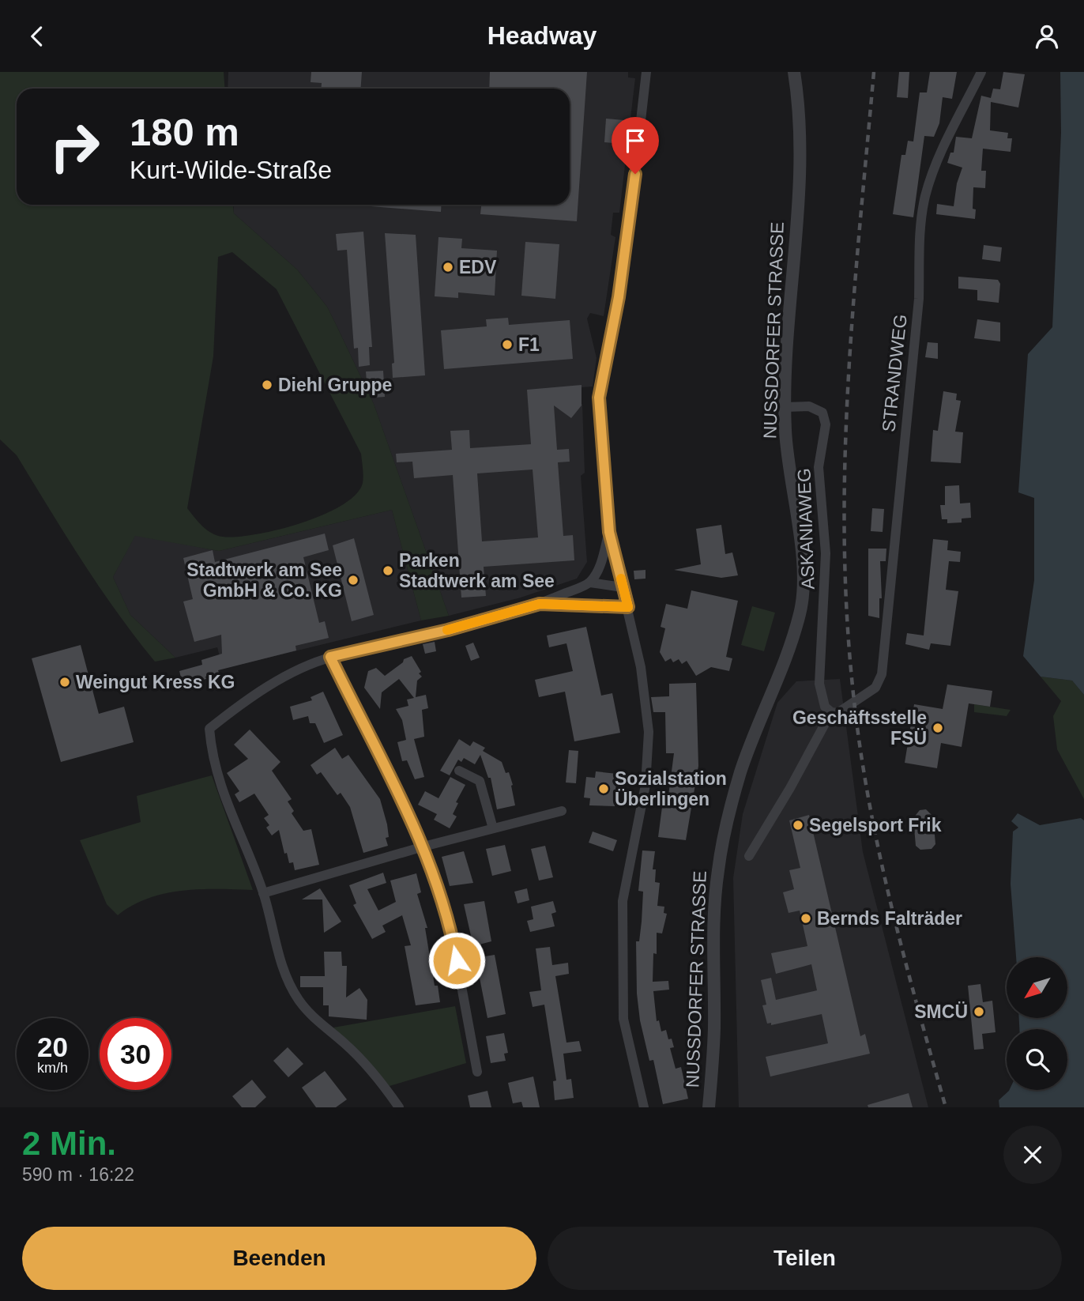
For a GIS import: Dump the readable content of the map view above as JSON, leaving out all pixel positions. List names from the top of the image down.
{
  "streets": {
    "street": ["NUSSDORFER STRASSE", "STRANDWEG", "ASKANIAWEG"]
  },
  "crossings": [
    ["NUSSDORFER STRASSE", "ASKANIAWEG"],
    ["STRANDWEG", "ASKANIAWEG"]
  ],
  "places": [
    "EDV",
    "F1",
    "Diehl Gruppe",
    "Parken Stadtwerk am See",
    "Stadtwerk am See GmbH & Co. KG",
    "Weingut Kress KG",
    "Geschäftsstelle FSÜ",
    "Sozialstation Überlingen",
    "Segelsport Frik",
    "Bernds Falträder",
    "SMCÜ"
  ],
  "north": "bottom left",
  "page": {
    "header": "Headway",
    "turn": ["180 m", "Kurt-Wilde-Straße"],
    "speed": "20 km/h",
    "limit": "30",
    "heading": ["2 Min.", "590 m · 16:22"],
    "buttons": ["Beenden", "Teilen"]
  }
}
